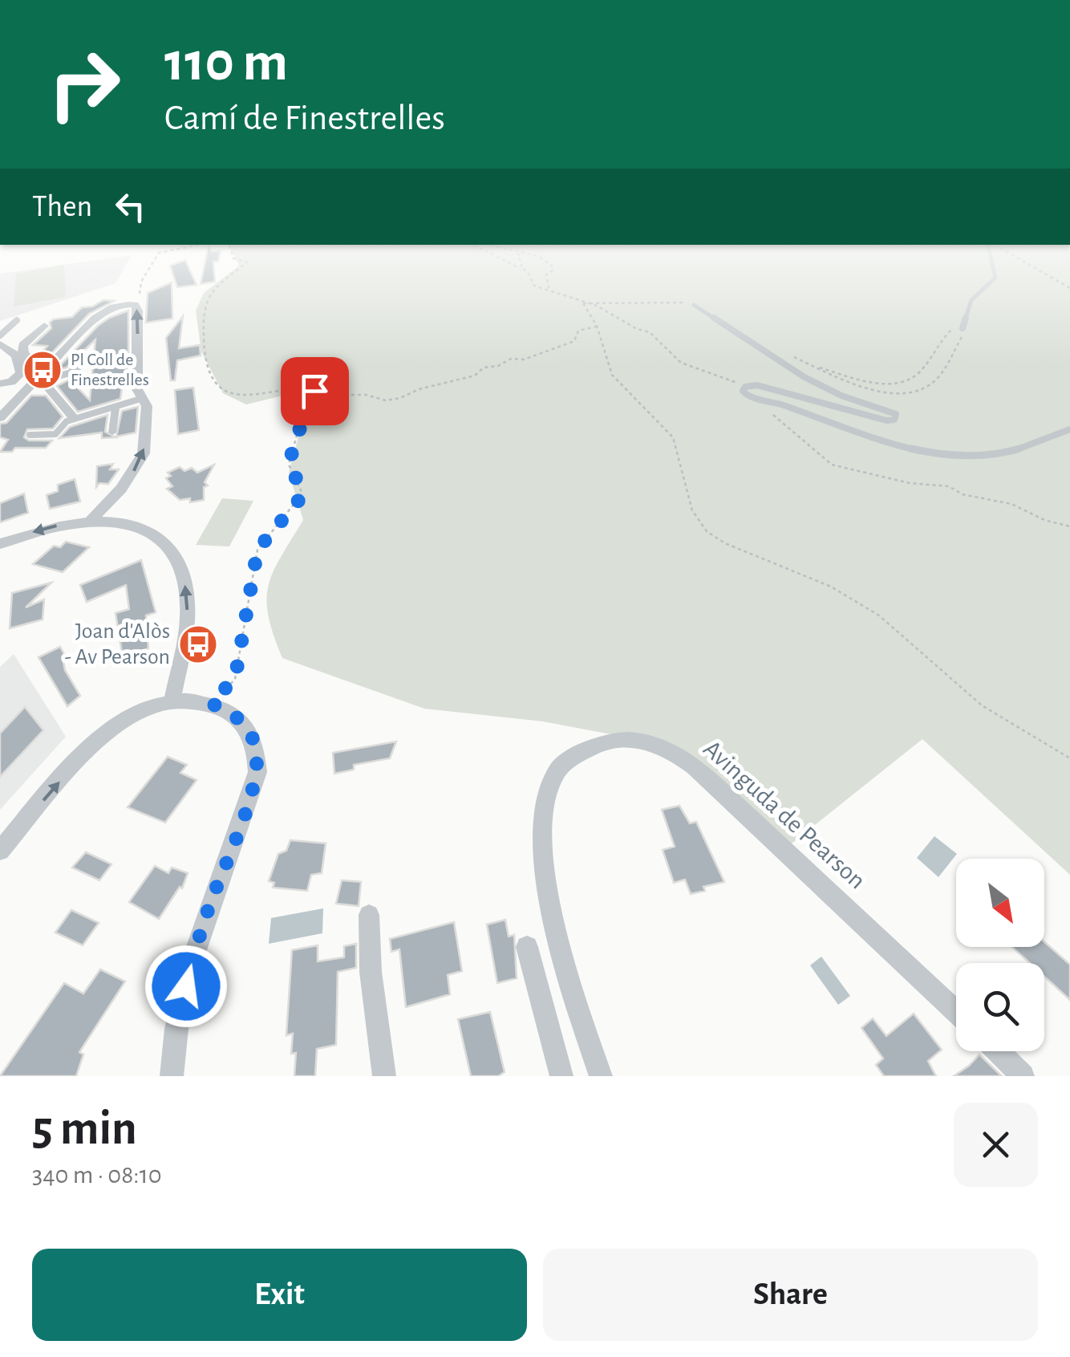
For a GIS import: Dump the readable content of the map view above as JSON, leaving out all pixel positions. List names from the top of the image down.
{
  "streets": {
    "street": ["Avinguda de Pearson"]
  },
  "places": {
    "bus stop": ["Pl Coll de Finestrelles", "Joan d'Alòs - Av Pearson"]
  },
  "north": "bottom right",
  "page": {
    "turn": ["110 m", "Camí de Finestrelles"],
    "then": "Then",
    "heading": ["5 min", "340 m · 08:10"],
    "buttons": ["Exit", "Share"]
  }
}
